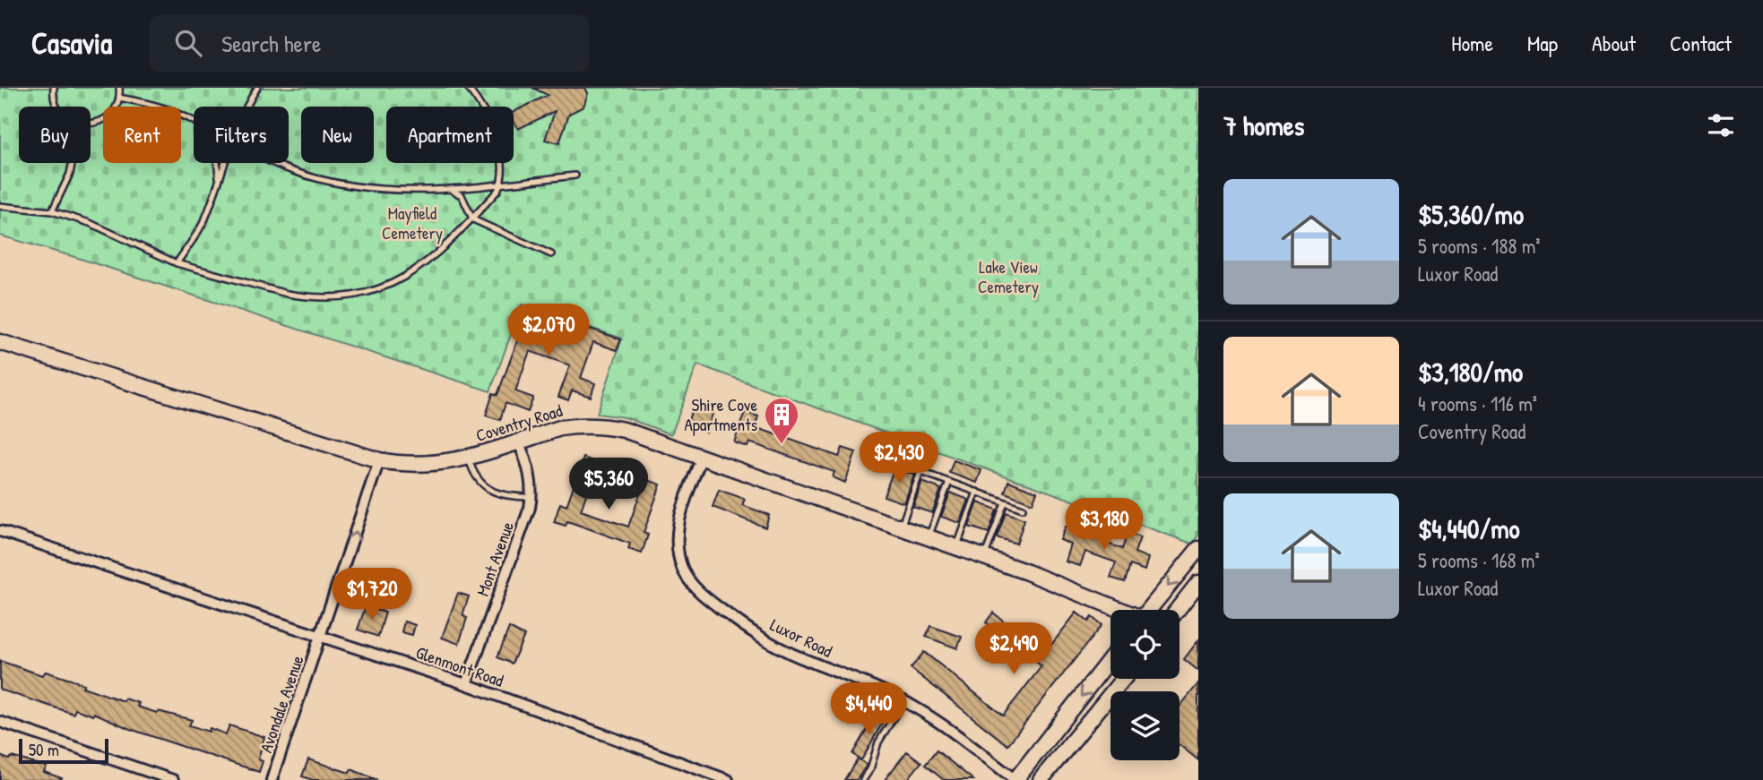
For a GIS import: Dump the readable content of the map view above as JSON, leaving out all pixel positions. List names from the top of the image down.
{
  "streets": {
    "street": [
      "Coventry Road",
      "Mont Avenue",
      "Luxor Road",
      "Glenmont Road",
      "Avondale Avenue"
    ]
  },
  "crossings": [
    ["Coventry Road", "Mont Avenue"],
    ["Coventry Road", "Luxor Road"],
    ["Coventry Road", "Avondale Avenue"],
    ["Mont Avenue", "Glenmont Road"],
    ["Glenmont Road", "Avondale Avenue"]
  ],
  "one_way": ["Avondale Avenue"],
  "parks": ["Mayfield Cemetery", "Lake View Cemetery"],
  "places": {
    "building": ["Shire Cove Apartments"]
  },
  "scale_bar": "50 m",
  "page": {
    "header": "Casavia",
    "search": "Search here",
    "nav": [
      "Home",
      "Map",
      "About",
      "Contact"
    ],
    "heading": "7 homes",
    "chip": [
      "Buy",
      "Rent",
      "Filters",
      "New",
      "Apartment"
    ],
    "list": [
      {
        "name": "$5,360/mo",
        "note": "5 rooms · 188 m² · Luxor Road"
      },
      {
        "name": "$3,180/mo",
        "note": "4 rooms · 116 m² · Coventry Road"
      },
      {
        "name": "$4,440/mo",
        "note": "5 rooms · 168 m² · Luxor Road"
      }
    ],
    "price": [
      "$2,070",
      "$2,430",
      "$5,360",
      "$3,180",
      "$1,720",
      "$2,490",
      "$4,440"
    ],
    "scale": "50 m"
  }
}
